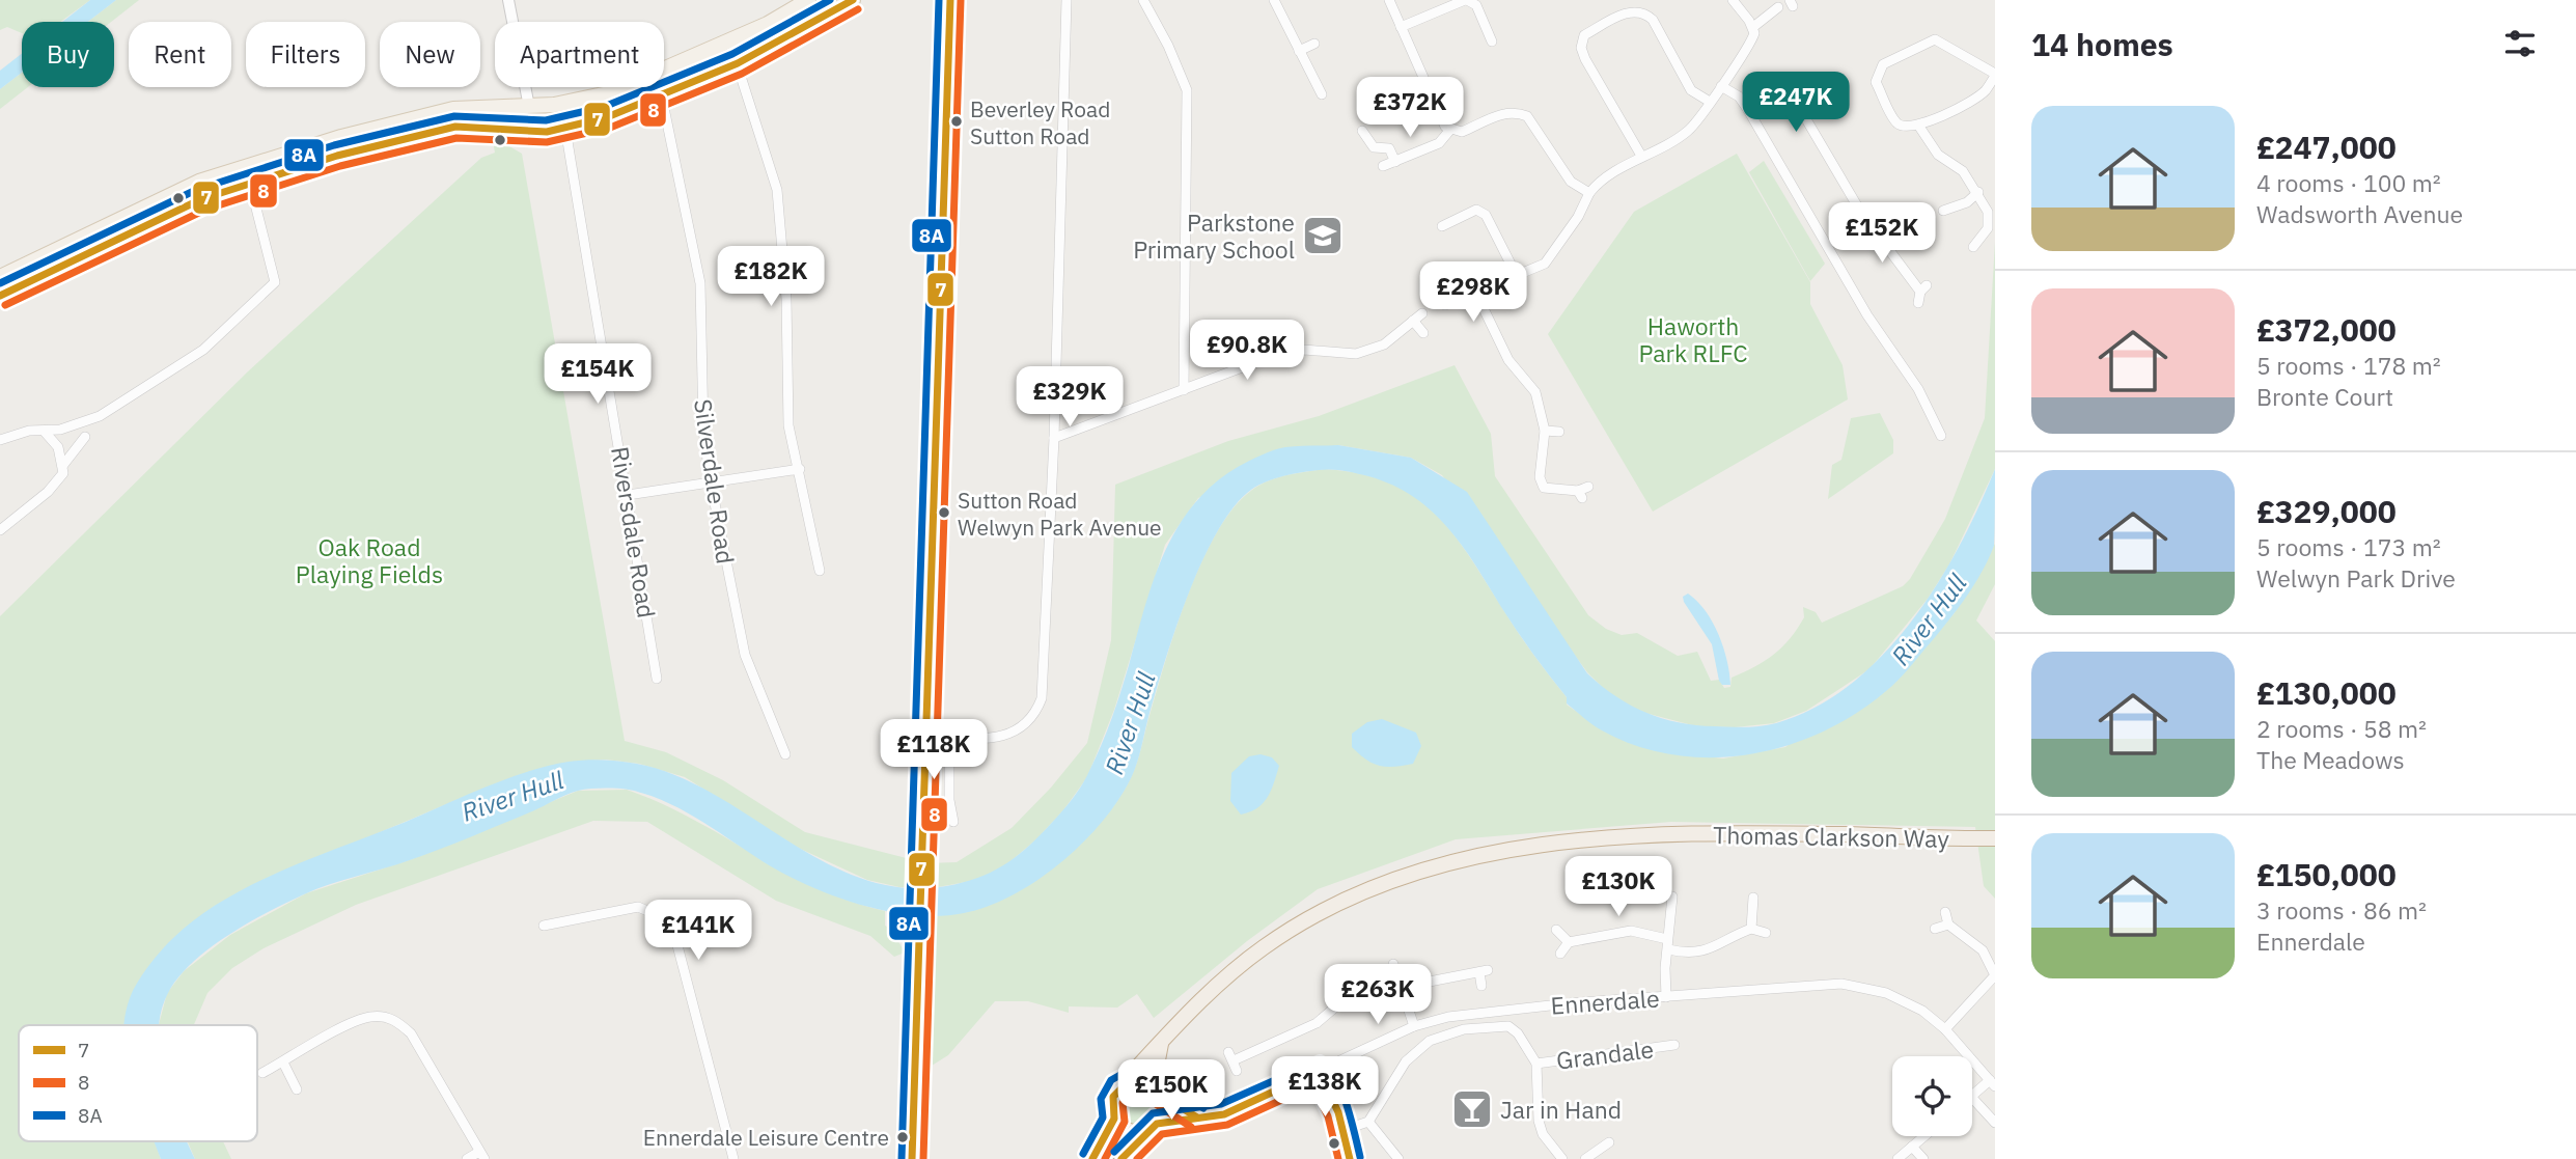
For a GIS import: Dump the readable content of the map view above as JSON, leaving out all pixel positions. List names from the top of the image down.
{
  "streets": {
    "highway": ["Thomas Clarkson Way"],
    "street": [
      "Silverdale Road",
      "Riversdale Road",
      "Ennerdale",
      "Grandale"
    ]
  },
  "crossings": [
    ["Thomas Clarkson Way", "Ennerdale"]
  ],
  "water": ["River Hull"],
  "parks": ["Haworth Park RLFC", "Oak Road Playing Fields"],
  "places": {
    "other": ["Beverley Road Sutton Road", "Sutton Road Welwyn Park Avenue", "Ennerdale Leisure Centre"],
    "school or university": ["Parkstone Primary School"],
    "bar": ["Jar in Hand"]
  },
  "lines": ["transit line 7", "transit line 8", "transit line 8A"],
  "legend": ["7", "8", "8A"],
  "page": {
    "heading": "14 homes",
    "chip": [
      "Buy",
      "Rent",
      "Filters",
      "New",
      "Apartment"
    ],
    "price": [
      "£247K",
      "£372K",
      "£152K",
      "£182K",
      "£298K",
      "£90.8K",
      "£154K",
      "£329K",
      "£118K",
      "£130K",
      "£141K",
      "£263K",
      "£138K",
      "£150K"
    ],
    "list": [
      {
        "name": "£247,000",
        "note": "4 rooms · 100 m² · Wadsworth Avenue"
      },
      {
        "name": "£372,000",
        "note": "5 rooms · 178 m² · Bronte Court"
      },
      {
        "name": "£329,000",
        "note": "5 rooms · 173 m² · Welwyn Park Drive"
      },
      {
        "name": "£130,000",
        "note": "2 rooms · 58 m² · The Meadows"
      },
      {
        "name": "£150,000",
        "note": "3 rooms · 86 m² · Ennerdale"
      }
    ]
  }
}
